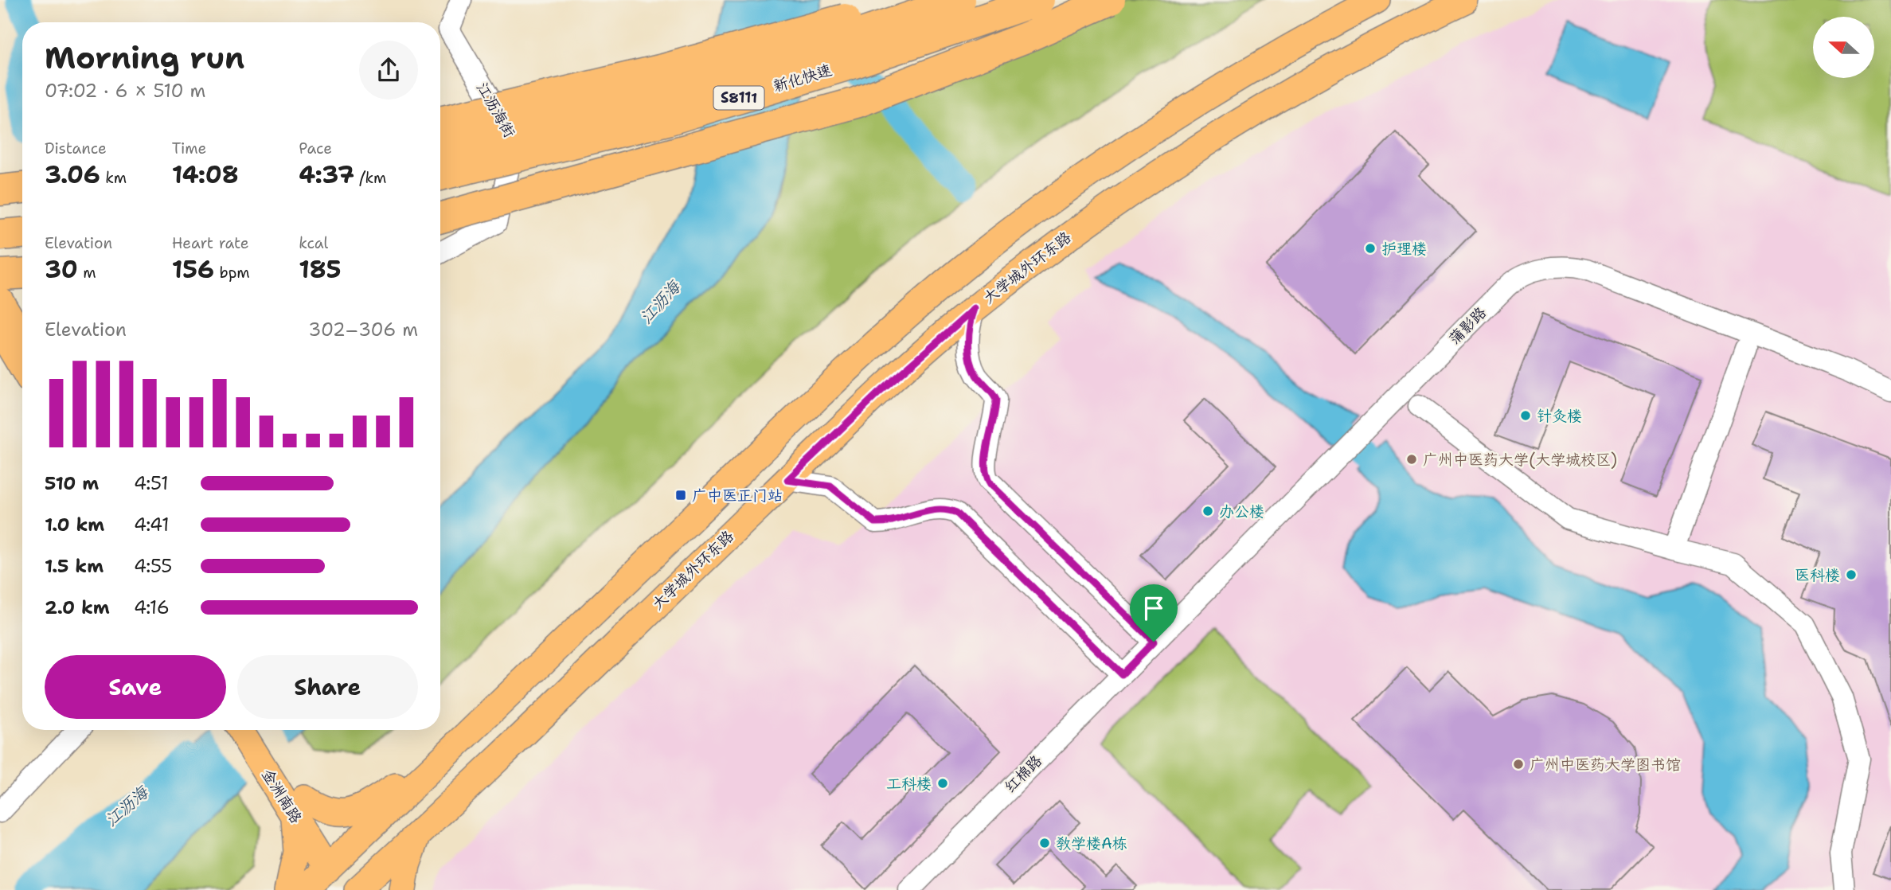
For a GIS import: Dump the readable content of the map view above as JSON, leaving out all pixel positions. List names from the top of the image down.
{
  "streets": {
    "highway": ["新化快速", "S8111"],
    "main road": ["大学城外环东路", "金洲南路"],
    "street": ["江沥海街", "蒲影路", "红棉路"]
  },
  "crossings": [
    ["蒲影路", "红棉路"]
  ],
  "water": ["江沥海"],
  "places": {
    "other": [
      "护理楼",
      "针灸楼",
      "广州中医药大学(大学城校区)",
      "办公楼",
      "医科楼",
      "广州中医药大学图书馆",
      "工科楼",
      "教学楼A栋"
    ],
    "transit": ["广中医正门站"]
  },
  "north": "left",
  "page": {
    "heading": ["Morning run", "07:02 · 6 × 510 m"],
    "stats": [
      ["Distance", "3.06 km"],
      ["Time", "14:08"],
      ["Pace", "4:37 /km"],
      ["Elevation", "30 m"],
      ["Heart rate", "156 bpm"],
      ["kcal", "185"]
    ],
    "chart": ["Elevation", "302–306 m"],
    "list": [
      {
        "name": "510 m",
        "note": "4:51"
      },
      {
        "name": "1.0 km",
        "note": "4:41"
      },
      {
        "name": "1.5 km",
        "note": "4:55"
      },
      {
        "name": "2.0 km",
        "note": "4:16"
      }
    ],
    "buttons": ["Save", "Share"]
  }
}
